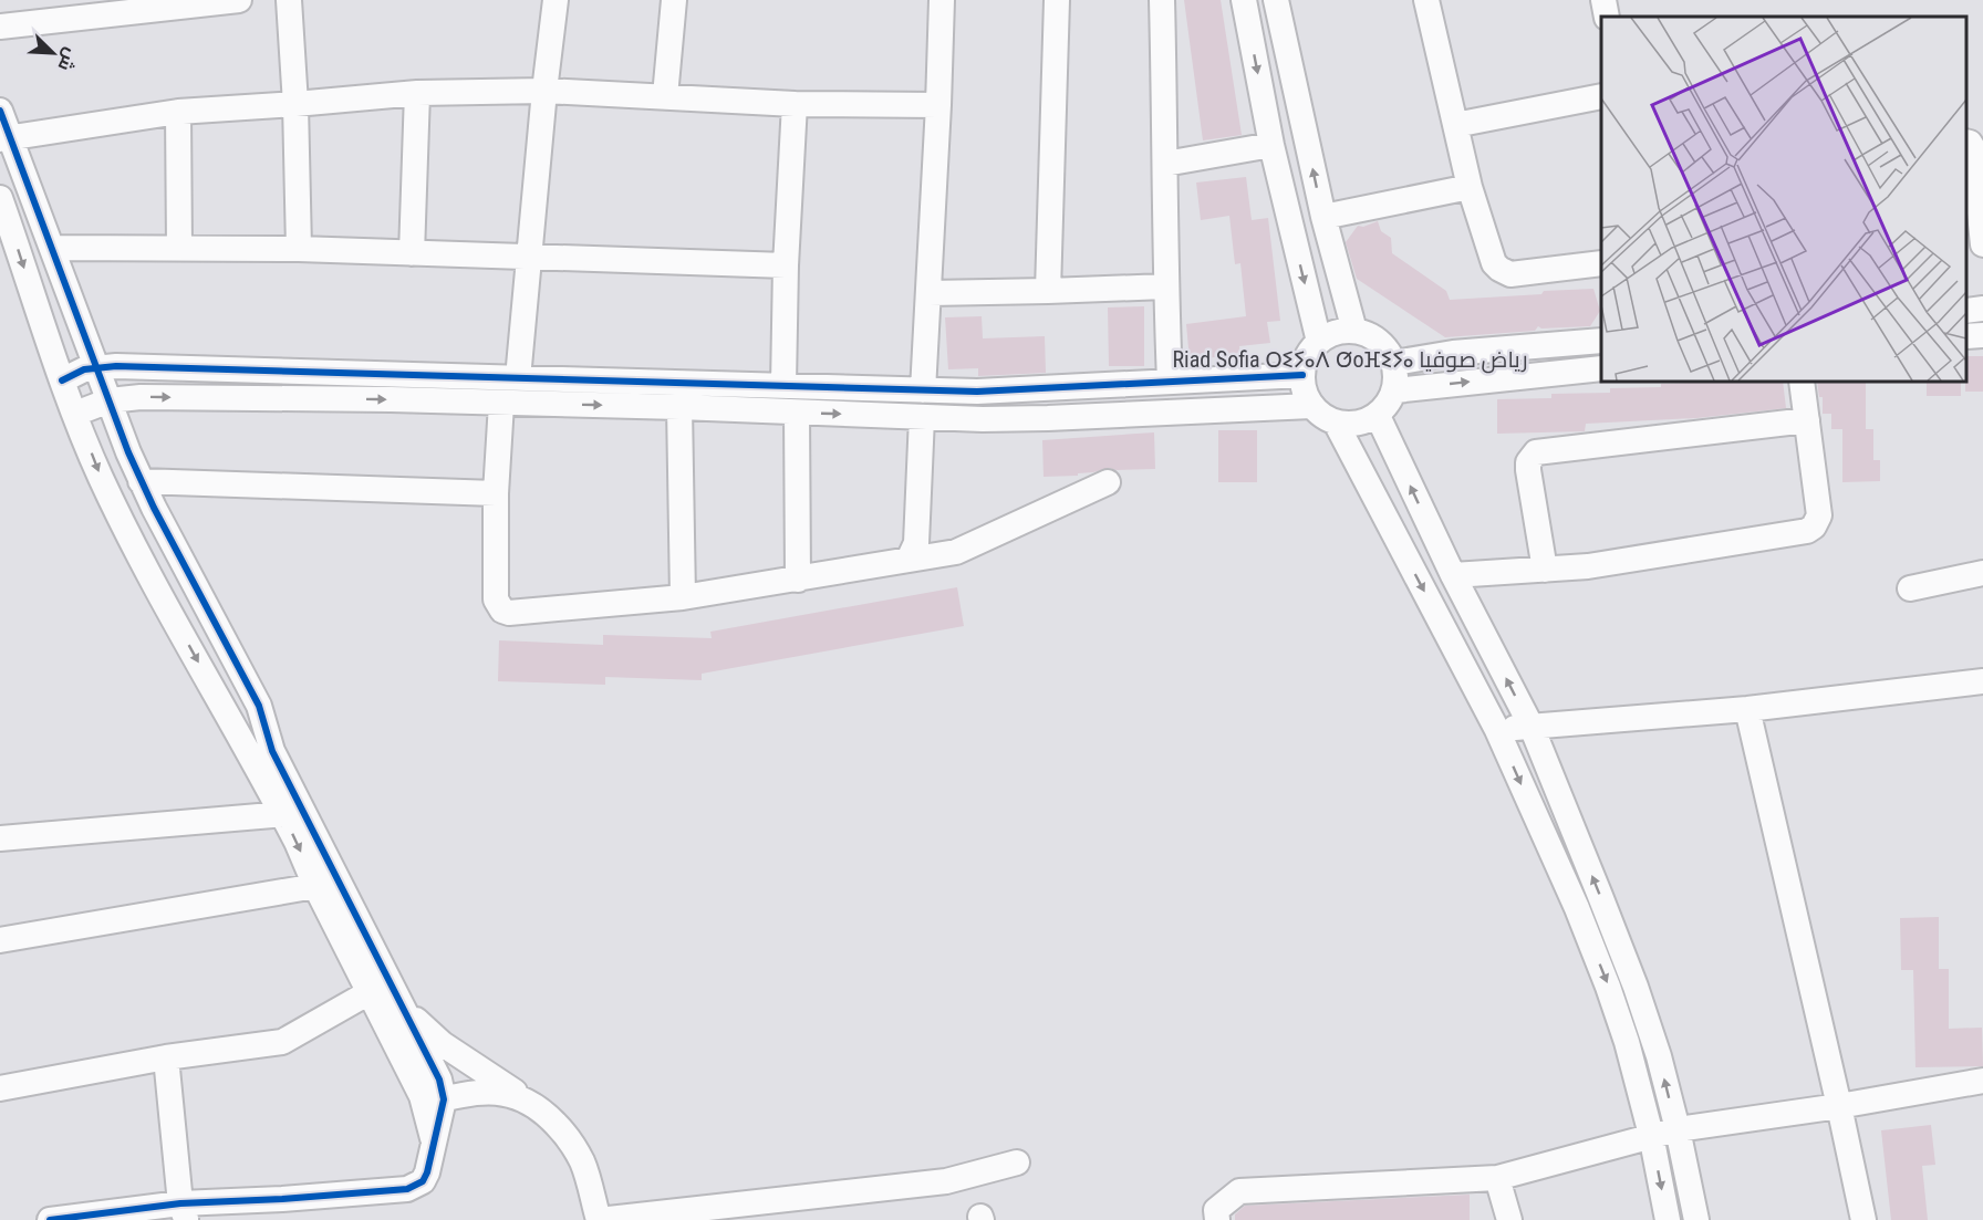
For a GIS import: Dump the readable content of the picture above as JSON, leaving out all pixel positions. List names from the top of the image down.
{
  "districts": ["Riad Sofia ⵔⵉⵢⴰⴷ ⵚoⴼⵉⵢⴰ رياض صوفيا"],
  "north": "bottom right"
}
